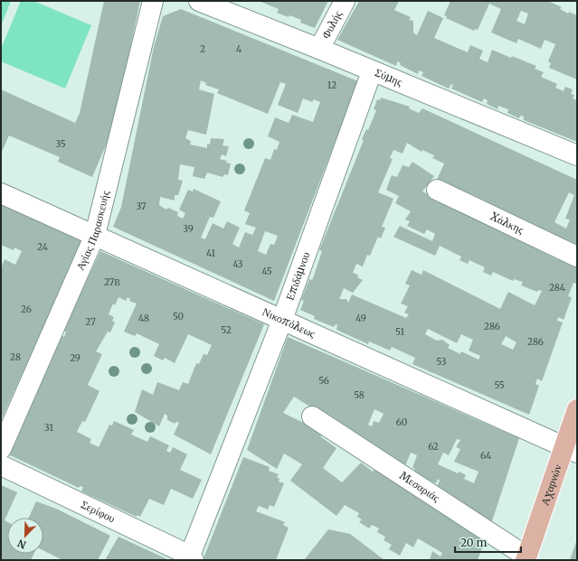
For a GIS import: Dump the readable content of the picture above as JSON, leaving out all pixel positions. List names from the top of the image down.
{
  "streets": {
    "main road": ["Αχαρνών"],
    "street": [
      "Φυλής",
      "Σύμης",
      "Χάλκης",
      "Αγίας Παρασκευής",
      "Επιδάμνου",
      "Νικοπόλεως",
      "Μεσαριάς",
      "Σερίφου"
    ]
  },
  "crossings": [
    ["Φυλής", "Σύμης"],
    ["Σύμης", "Επιδάμνου"],
    ["Αγίας Παρασκευής", "Νικοπόλεως"],
    ["Επιδάμνου", "Νικοπόλεως"],
    ["Επιδάμνου", "Σερίφου"],
    ["Νικοπόλεως", "Αχαρνών"],
    ["Αχαρνών", "Μεσαριάς"]
  ],
  "house_numbers": [
    "2",
    "4",
    "12",
    "35",
    "37",
    "39",
    "24",
    "41",
    "43",
    "45",
    "27Β",
    "284",
    "26",
    "50",
    "48",
    "49",
    "27",
    "286",
    "52",
    "51",
    "286",
    "28",
    "29",
    "53",
    "56",
    "55",
    "58",
    "60",
    "31",
    "62",
    "64"
  ],
  "scale_bar": "20 m",
  "north": "bottom left"
}
